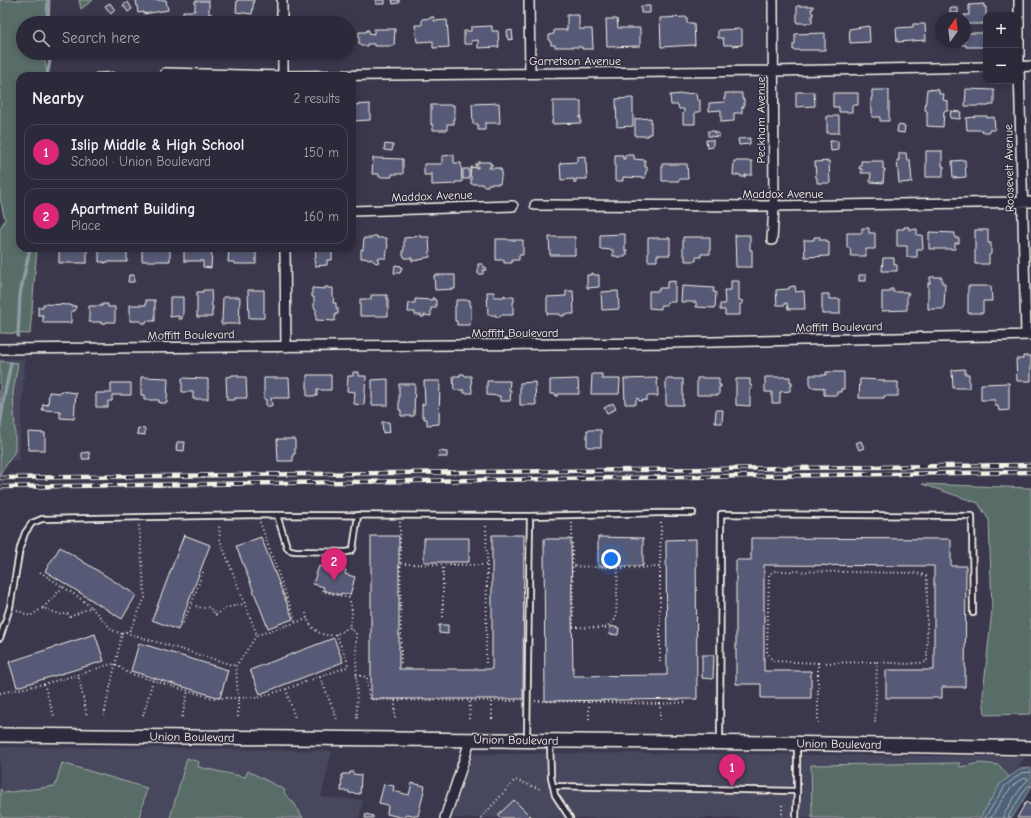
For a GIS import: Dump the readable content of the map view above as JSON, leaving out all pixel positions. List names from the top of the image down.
{
  "streets": {
    "main road": ["Union Boulevard"],
    "street": [
      "Garretson Avenue",
      "Peckham Avenue",
      "Roosevelt Avenue",
      "Maddox Avenue",
      "Moffitt Boulevard"
    ]
  },
  "crossings": [
    ["Garretson Avenue", "Peckham Avenue"],
    ["Peckham Avenue", "Maddox Avenue"],
    ["Roosevelt Avenue", "Maddox Avenue"],
    ["Roosevelt Avenue", "Moffitt Boulevard"]
  ],
  "north": "top",
  "page": {
    "map_buttons": ["+", "−"],
    "search": "Search here",
    "heading": ["Nearby", "2 results"],
    "list": [
      {
        "mark": "1",
        "name": "Islip Middle & High School",
        "note": "School · Union Boulevard",
        "value": "150 m"
      },
      {
        "mark": "2",
        "name": "Apartment Building",
        "note": "Place",
        "value": "160 m"
      }
    ],
    "pins": ["2", "1"]
  }
}
